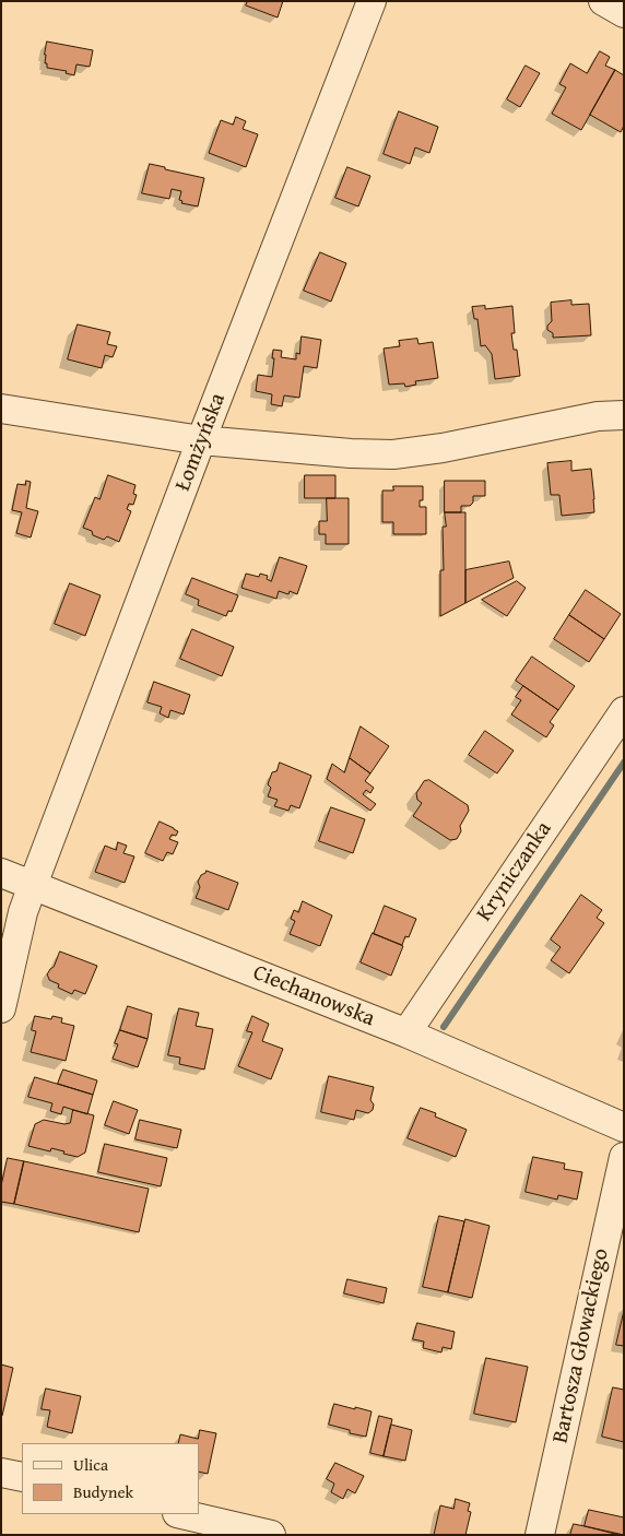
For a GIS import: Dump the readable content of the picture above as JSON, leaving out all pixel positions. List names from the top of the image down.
{
  "streets": {
    "street": [
      "Łomżyńska",
      "Kryniczanka",
      "Ciechanowska",
      "Bartosza Głowackiego"
    ]
  },
  "crossings": [
    ["Łomżyńska", "Ciechanowska"],
    ["Kryniczanka", "Ciechanowska"]
  ],
  "legend": ["Ulica", "Budynek"]
}
